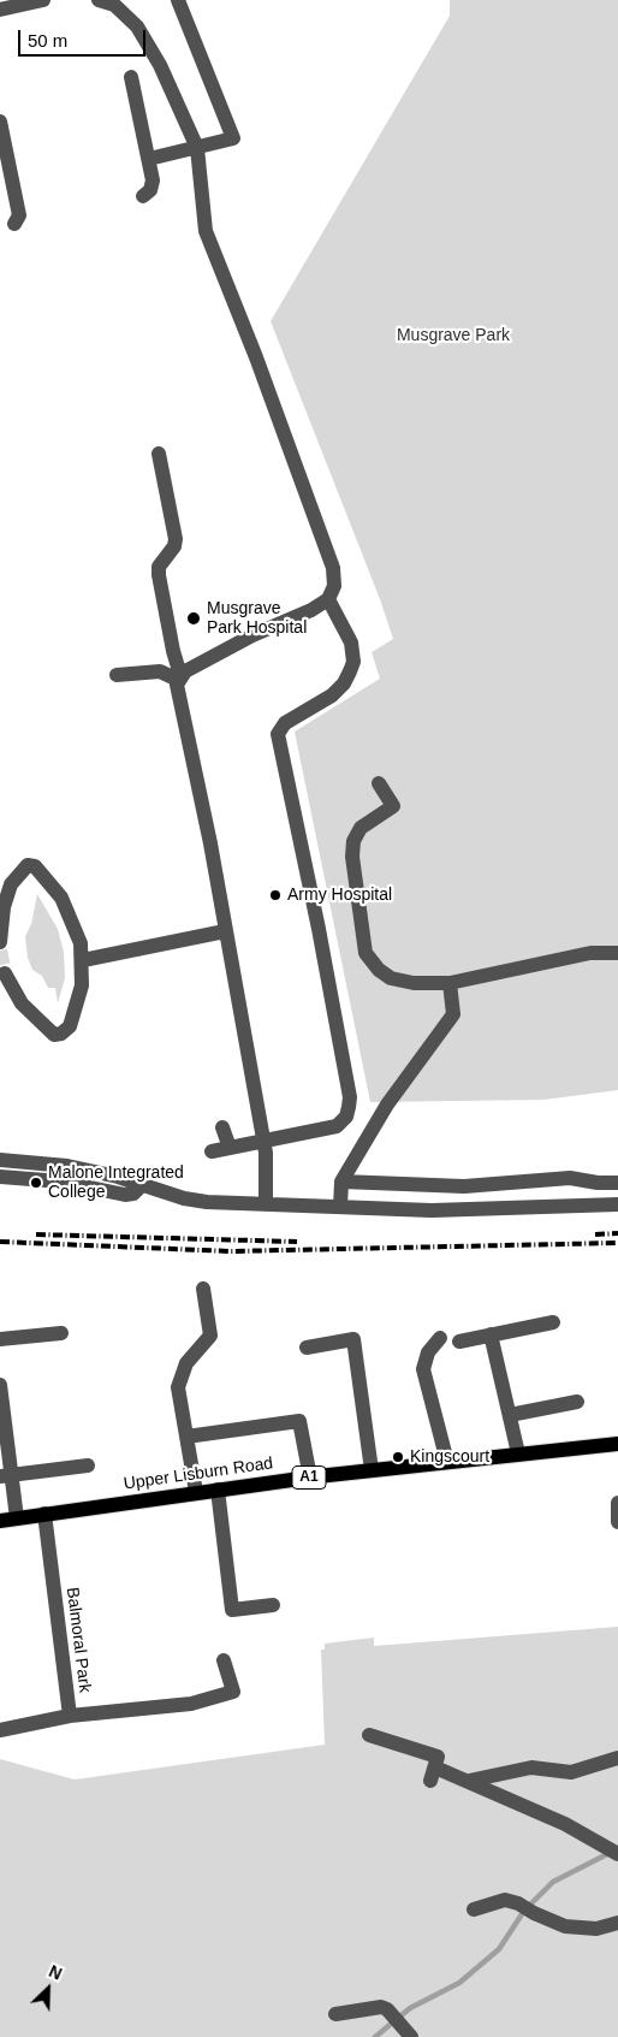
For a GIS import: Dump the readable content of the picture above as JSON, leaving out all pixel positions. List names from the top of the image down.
{
  "streets": {
    "main road": ["Upper Lisburn Road", "A1"],
    "street": ["Balmoral Park"]
  },
  "crossings": [
    ["Upper Lisburn Road", "Balmoral Park"]
  ],
  "parks": ["Musgrave Park"],
  "places": [
    "Musgrave Park Hospital",
    "Army Hospital",
    "Malone Integrated College",
    "Kingscourt"
  ],
  "scale_bar": "50 m",
  "north": "top right"
}
